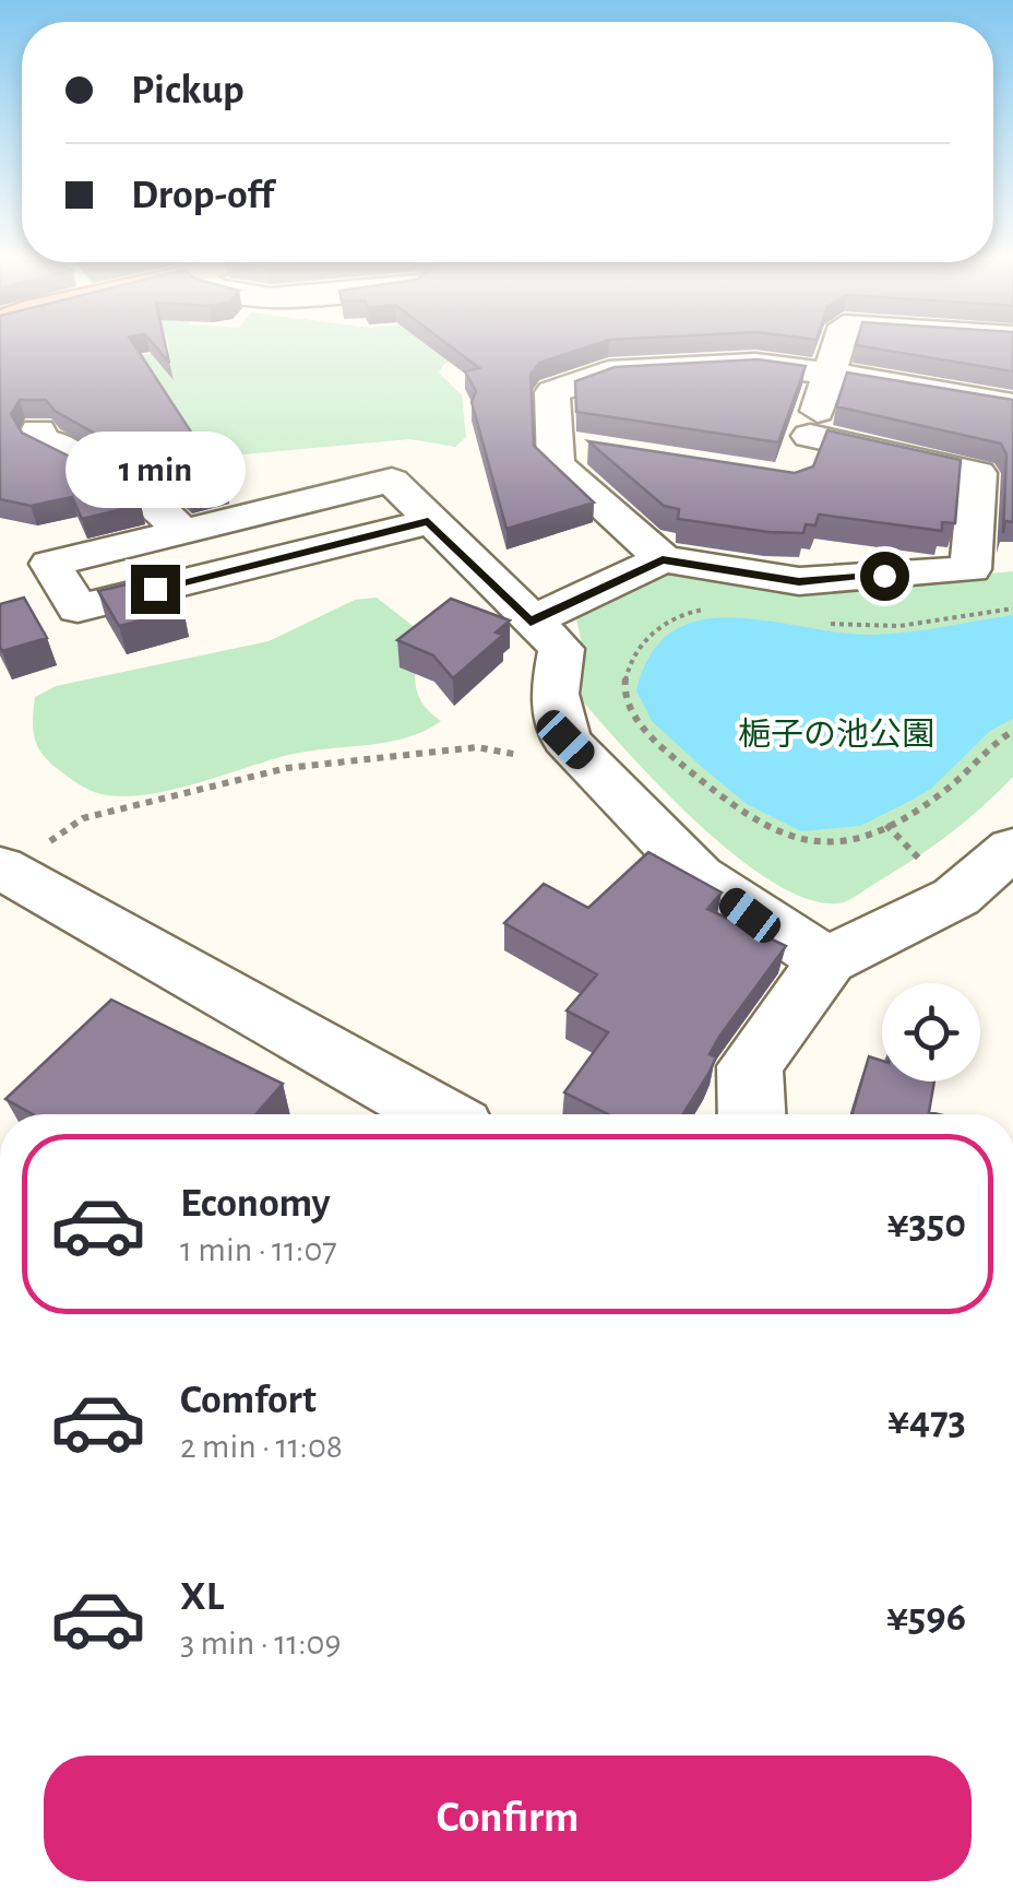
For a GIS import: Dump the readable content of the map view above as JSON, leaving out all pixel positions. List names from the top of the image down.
{
  "parks": ["梔子の池公園"],
  "page": {
    "banner": ["Pickup", "Drop-off"],
    "bubble": "1 min",
    "list": [
      {
        "name": "Economy",
        "note": "1 min · 11:07",
        "value": "¥350"
      },
      {
        "name": "Comfort",
        "note": "2 min · 11:08",
        "value": "¥473"
      },
      {
        "name": "XL",
        "note": "3 min · 11:09",
        "value": "¥596"
      }
    ],
    "buttons": "Confirm"
  }
}
